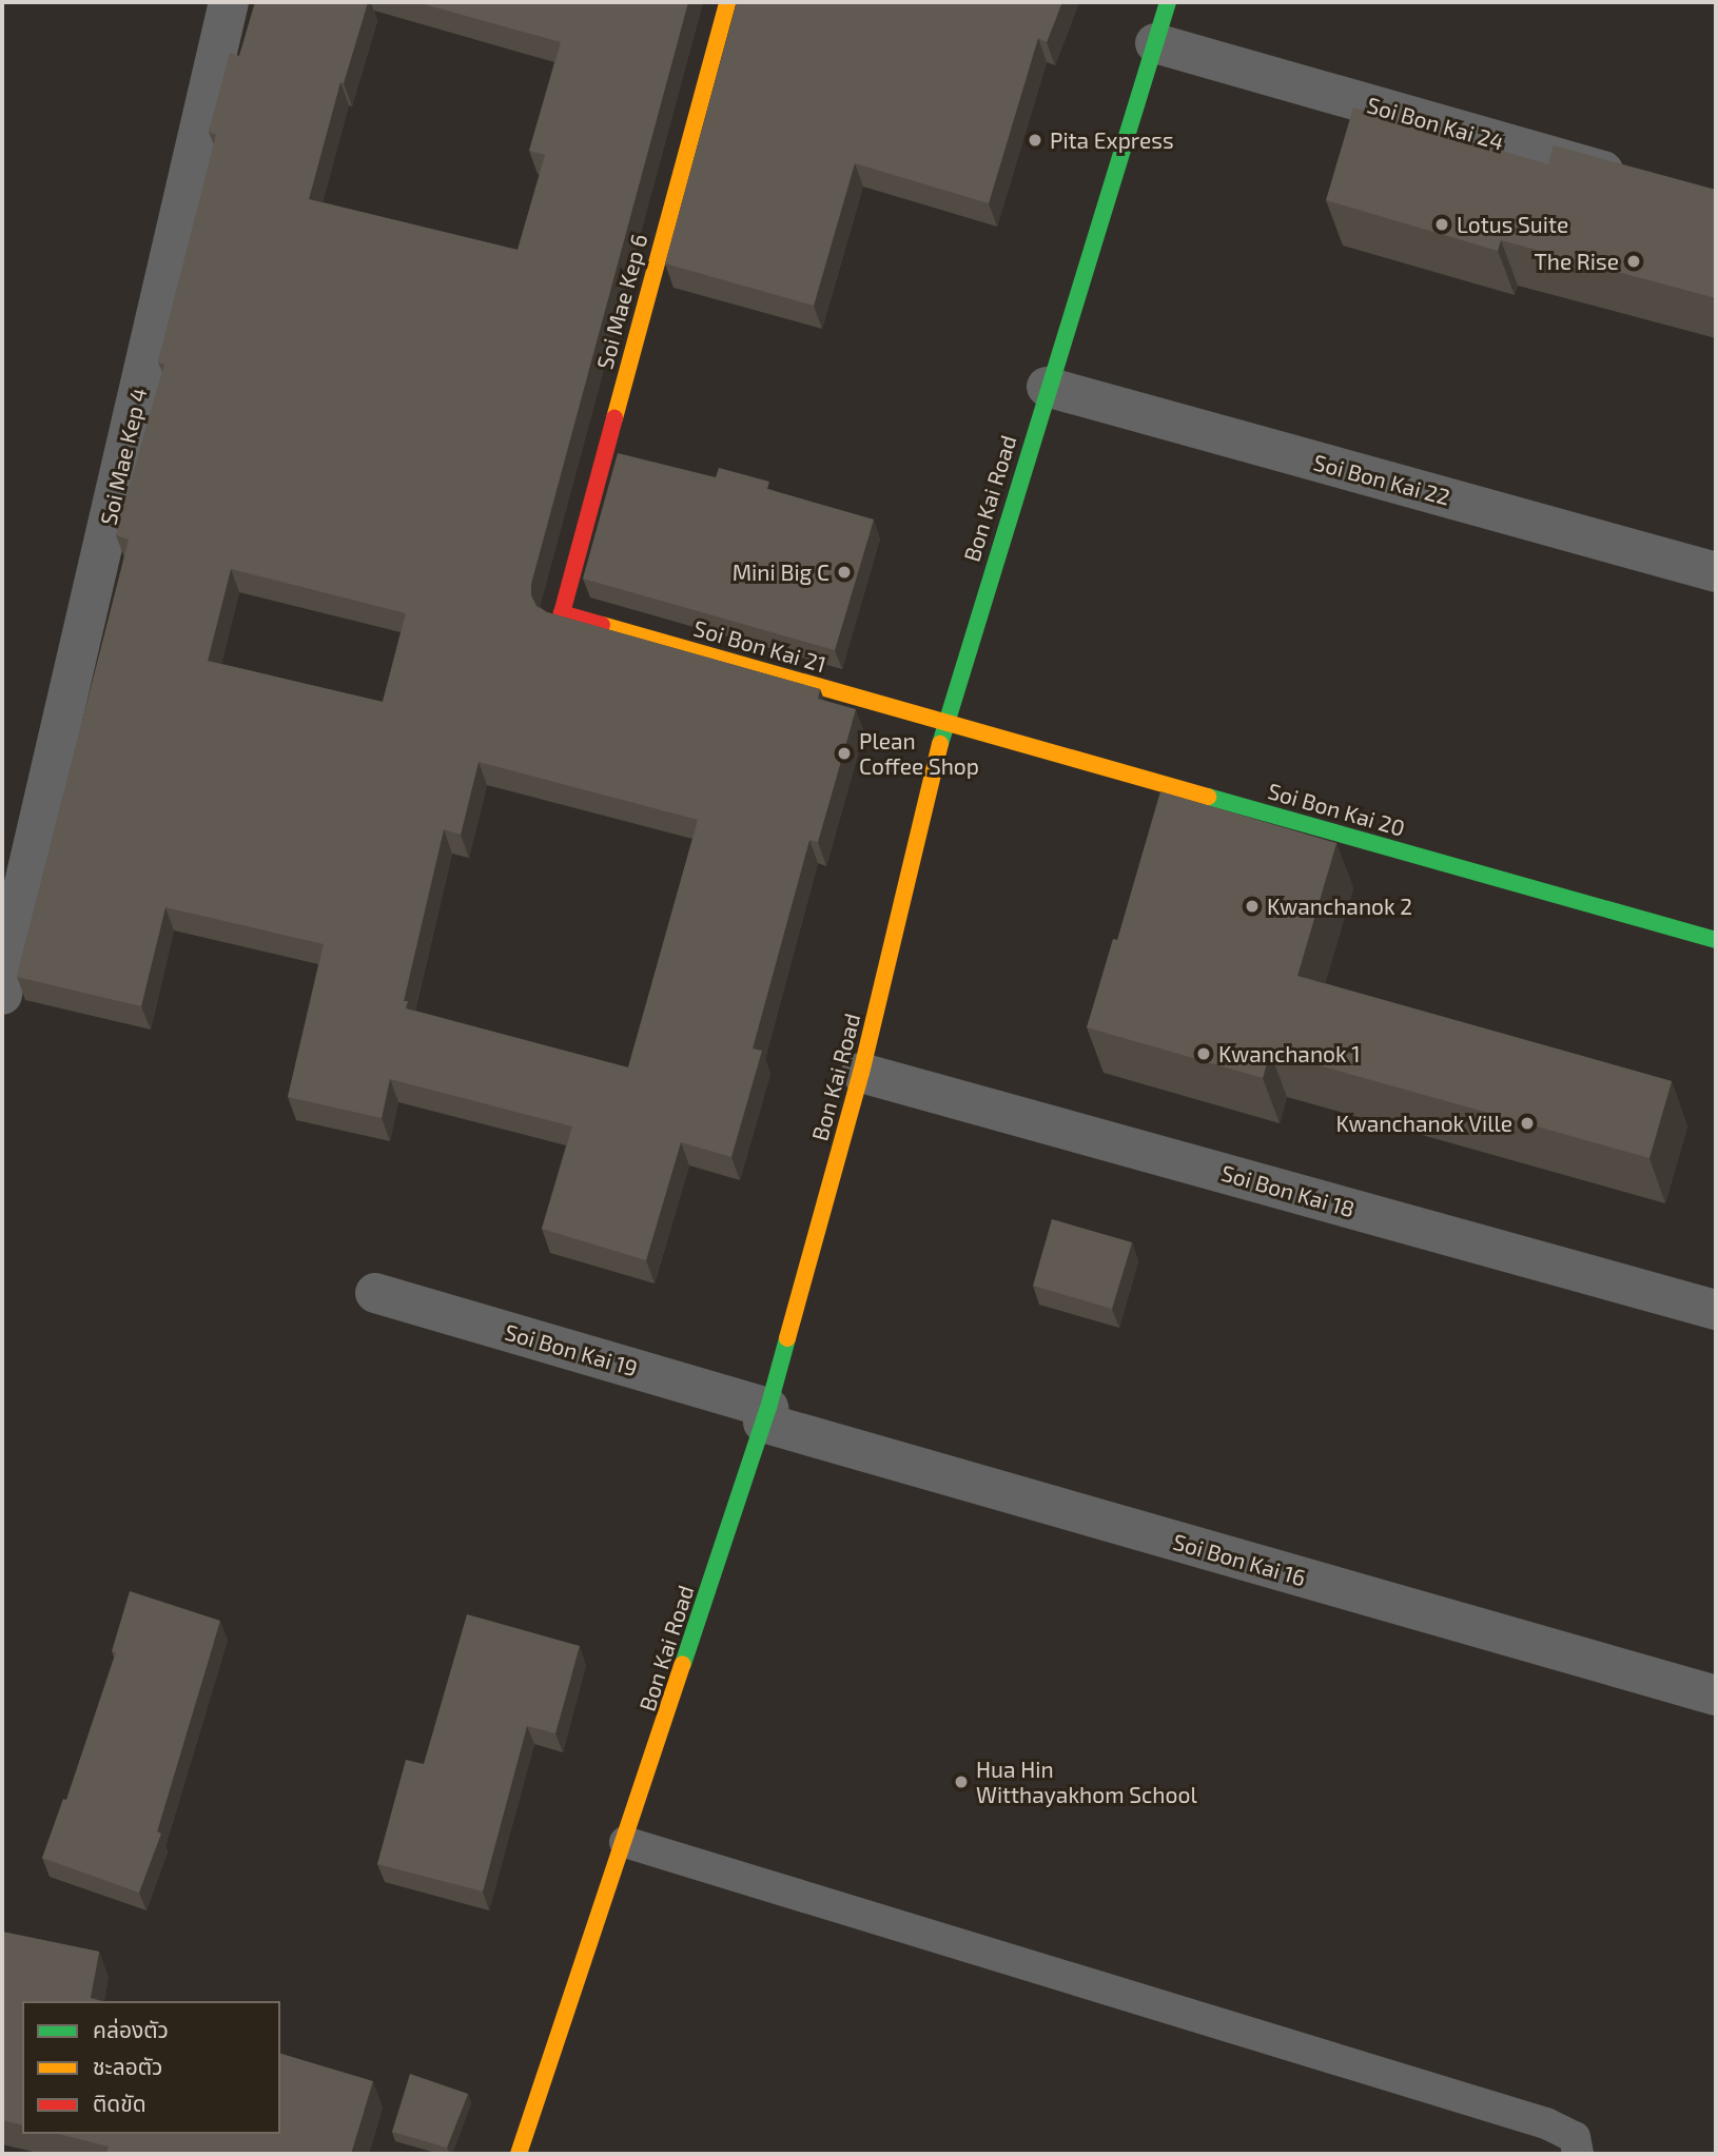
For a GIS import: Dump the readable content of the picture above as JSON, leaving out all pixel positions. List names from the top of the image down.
{
  "streets": {
    "street": [
      "Soi Bon Kai 24",
      "Soi Mae Kep 6",
      "Soi Mae Kep 4",
      "Soi Bon Kai 22",
      "Bon Kai Road",
      "Soi Bon Kai 21",
      "Soi Bon Kai 20",
      "Soi Bon Kai 18",
      "Soi Bon Kai 19",
      "Soi Bon Kai 16"
    ]
  },
  "crossings": [
    ["Soi Bon Kai 24", "Bon Kai Road"],
    ["Soi Mae Kep 6", "Soi Bon Kai 21"],
    ["Soi Bon Kai 22", "Bon Kai Road"],
    ["Bon Kai Road", "Soi Bon Kai 21"],
    ["Bon Kai Road", "Soi Bon Kai 20"],
    ["Bon Kai Road", "Soi Bon Kai 18"],
    ["Bon Kai Road", "Soi Bon Kai 19"],
    ["Bon Kai Road", "Soi Bon Kai 16"],
    ["Soi Bon Kai 21", "Soi Bon Kai 20"],
    ["Soi Bon Kai 19", "Soi Bon Kai 16"]
  ],
  "places": [
    "Pita Express",
    "Lotus Suite",
    "The Rise",
    "Mini Big C",
    "Plean Coffee Shop",
    "Kwanchanok 2",
    "Kwanchanok 1",
    "Kwanchanok Ville",
    "Hua Hin Witthayakhom School"
  ],
  "legend": ["คล่องตัว", "ชะลอตัว", "ติดขัด"]
}
